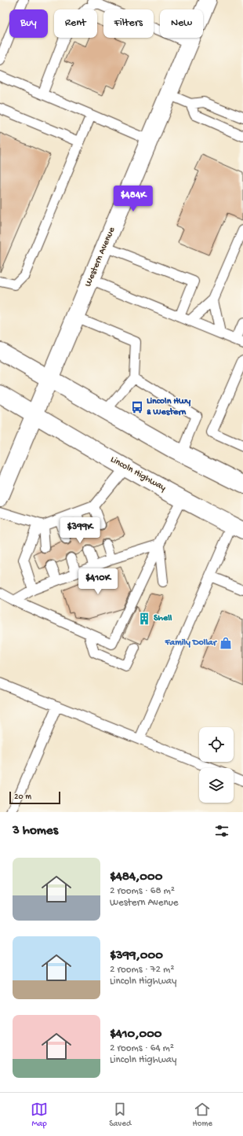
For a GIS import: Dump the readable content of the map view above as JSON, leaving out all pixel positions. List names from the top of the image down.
{
  "streets": {
    "main road": ["Western Avenue", "Lincoln Highway"]
  },
  "crossings": [
    ["Western Avenue", "Lincoln Highway"]
  ],
  "places": {
    "bus stop": ["Lincoln Hwy & Western"],
    "building": ["Shell"],
    "shop": ["Family Dollar"]
  },
  "scale_bar": "20 m",
  "page": {
    "chip": [
      "Buy",
      "Rent",
      "Filters",
      "New"
    ],
    "price": ["$484K", "$399K", "$410K"],
    "scale": "20 m",
    "heading": "3 homes",
    "list": [
      {
        "name": "$484,000",
        "note": "2 rooms · 68 m² · Western Avenue"
      },
      {
        "name": "$399,000",
        "note": "2 rooms · 72 m² · Lincoln Highway"
      },
      {
        "name": "$410,000",
        "note": "2 rooms · 64 m² · Lincoln Highway"
      }
    ],
    "tabs": ["Map", "Saved", "Home"]
  }
}
